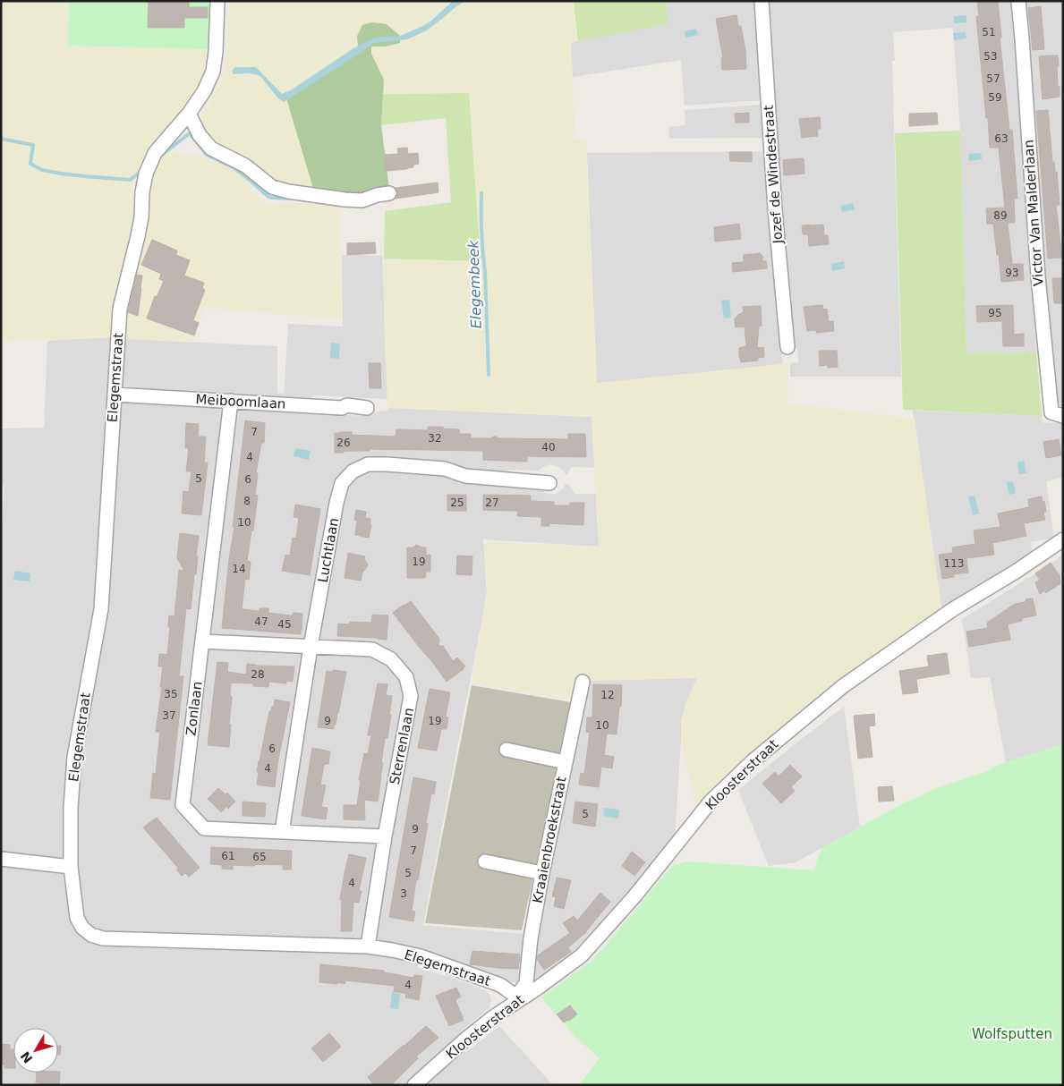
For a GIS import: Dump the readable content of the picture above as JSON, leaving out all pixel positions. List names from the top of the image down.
{
  "streets": {
    "street": [
      "Jozef de Windestraat",
      "Victor Van Malderlaan",
      "Elegemstraat",
      "Meiboomlaan",
      "Luchtlaan",
      "Zonlaan",
      "Sterrenlaan",
      "Kloosterstraat",
      "Kraaienbroekstraat"
    ]
  },
  "crossings": [
    ["Elegemstraat", "Meiboomlaan"],
    ["Elegemstraat", "Sterrenlaan"],
    ["Elegemstraat", "Kloosterstraat"],
    ["Elegemstraat", "Kraaienbroekstraat"],
    ["Meiboomlaan", "Zonlaan"],
    ["Luchtlaan", "Zonlaan"],
    ["Luchtlaan", "Sterrenlaan"],
    ["Zonlaan", "Sterrenlaan"],
    ["Kloosterstraat", "Kraaienbroekstraat"]
  ],
  "water": ["Elegembeek"],
  "parks": ["Wolfsputten"],
  "house_numbers": [
    "51",
    "53",
    "57",
    "59",
    "63",
    "89",
    "93",
    "95",
    "7",
    "32",
    "26",
    "40",
    "4",
    "5",
    "6",
    "8",
    "25",
    "27",
    "10",
    "19",
    "113",
    "14",
    "47",
    "45",
    "28",
    "35",
    "12",
    "37",
    "9",
    "19",
    "10",
    "6",
    "4",
    "5",
    "9",
    "7",
    "61",
    "65",
    "5",
    "4",
    "3",
    "4"
  ],
  "north": "bottom left"
}
